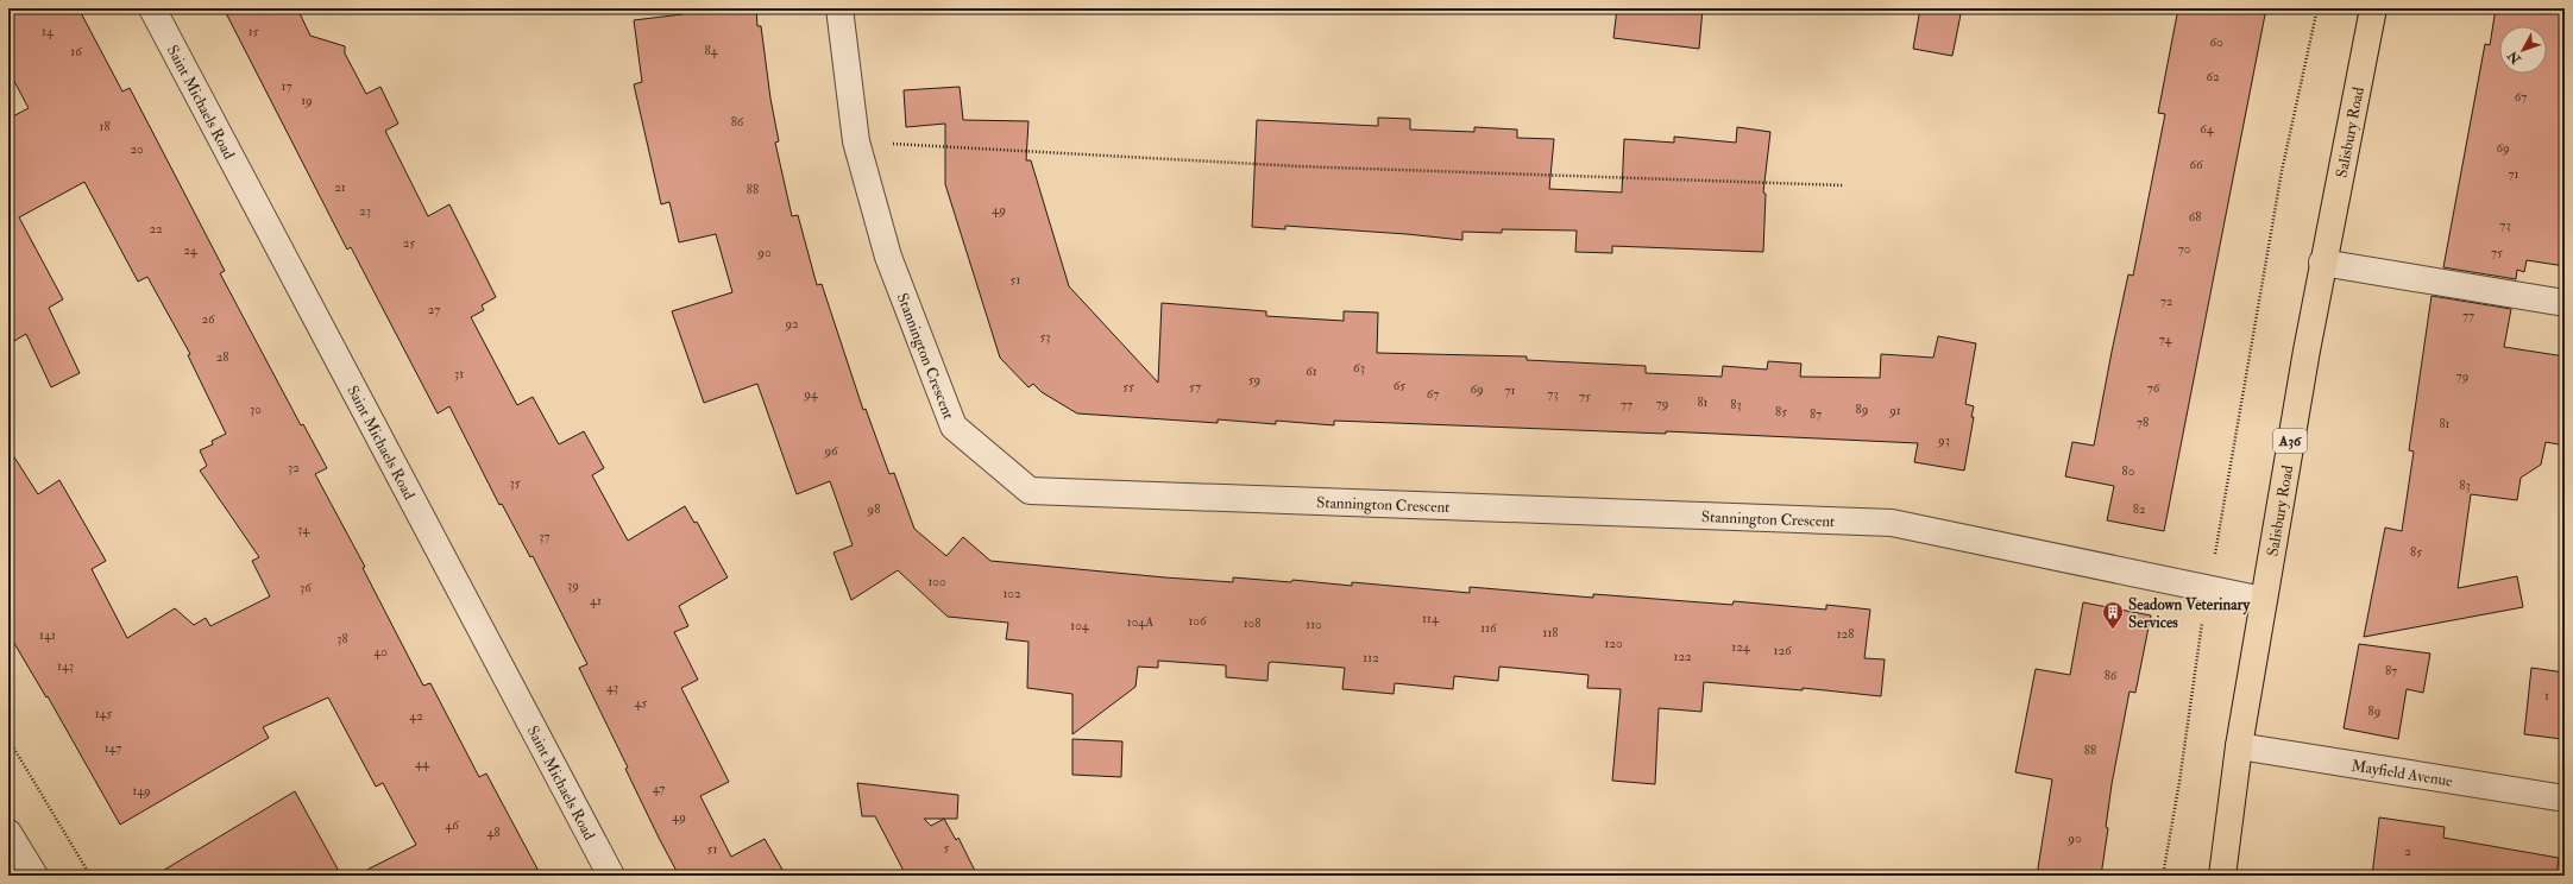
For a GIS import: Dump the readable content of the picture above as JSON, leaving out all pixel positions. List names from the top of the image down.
{
  "streets": {
    "main road": ["Salisbury Road", "A36"],
    "street": ["Saint Michaels Road", "Stannington Crescent", "Mayfield Avenue"]
  },
  "crossings": [
    ["Salisbury Road", "Stannington Crescent"],
    ["Salisbury Road", "Mayfield Avenue"]
  ],
  "places": {
    "building": ["Seadown Veterinary Services"]
  },
  "house_numbers": [
    "14",
    "15",
    "60",
    "84",
    "16",
    "62",
    "17",
    "67",
    "19",
    "86",
    "18",
    "64",
    "69",
    "20",
    "66",
    "71",
    "21",
    "88",
    "49",
    "23",
    "68",
    "73",
    "22",
    "25",
    "70",
    "24",
    "90",
    "75",
    "51",
    "72",
    "27",
    "77",
    "26",
    "92",
    "53",
    "74",
    "28",
    "63",
    "61",
    "31",
    "79",
    "59",
    "65",
    "55",
    "57",
    "76",
    "69",
    "71",
    "94",
    "67",
    "73",
    "75",
    "81",
    "79",
    "77",
    "83",
    "30",
    "89",
    "91",
    "85",
    "87",
    "78",
    "81",
    "93",
    "96",
    "32",
    "80",
    "35",
    "83",
    "98",
    "82",
    "34",
    "37",
    "85",
    "100",
    "39",
    "36",
    "102",
    "41",
    "114",
    "106",
    "104A",
    "108",
    "110",
    "104",
    "116",
    "118",
    "128",
    "141",
    "38",
    "120",
    "124",
    "126",
    "40",
    "122",
    "112",
    "143",
    "87",
    "86",
    "43",
    "1",
    "45",
    "89",
    "145",
    "42",
    "147",
    "88",
    "44",
    "47",
    "149",
    "49",
    "46",
    "48",
    "90",
    "5",
    "51",
    "2"
  ],
  "north": "bottom left"
}
